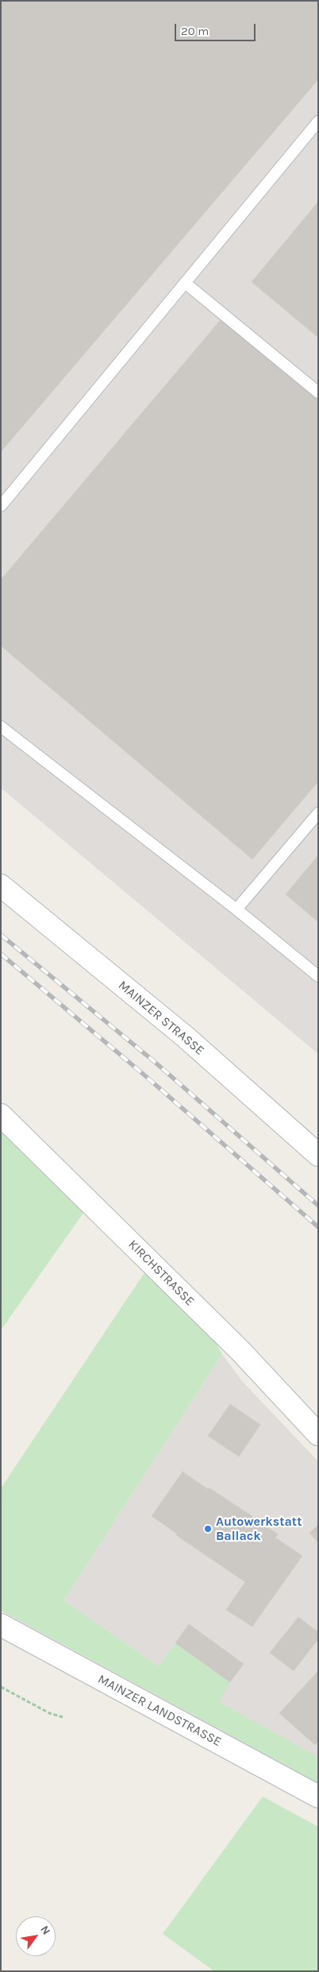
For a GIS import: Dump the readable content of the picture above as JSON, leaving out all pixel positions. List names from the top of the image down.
{
  "streets": {
    "street": ["MAINZER STRASSE", "KIRCHSTRASSE", "MAINZER LANDSTRASSE"]
  },
  "places": ["Autowerkstatt Ballack"],
  "scale_bar": "20 m",
  "north": "top right"
}
